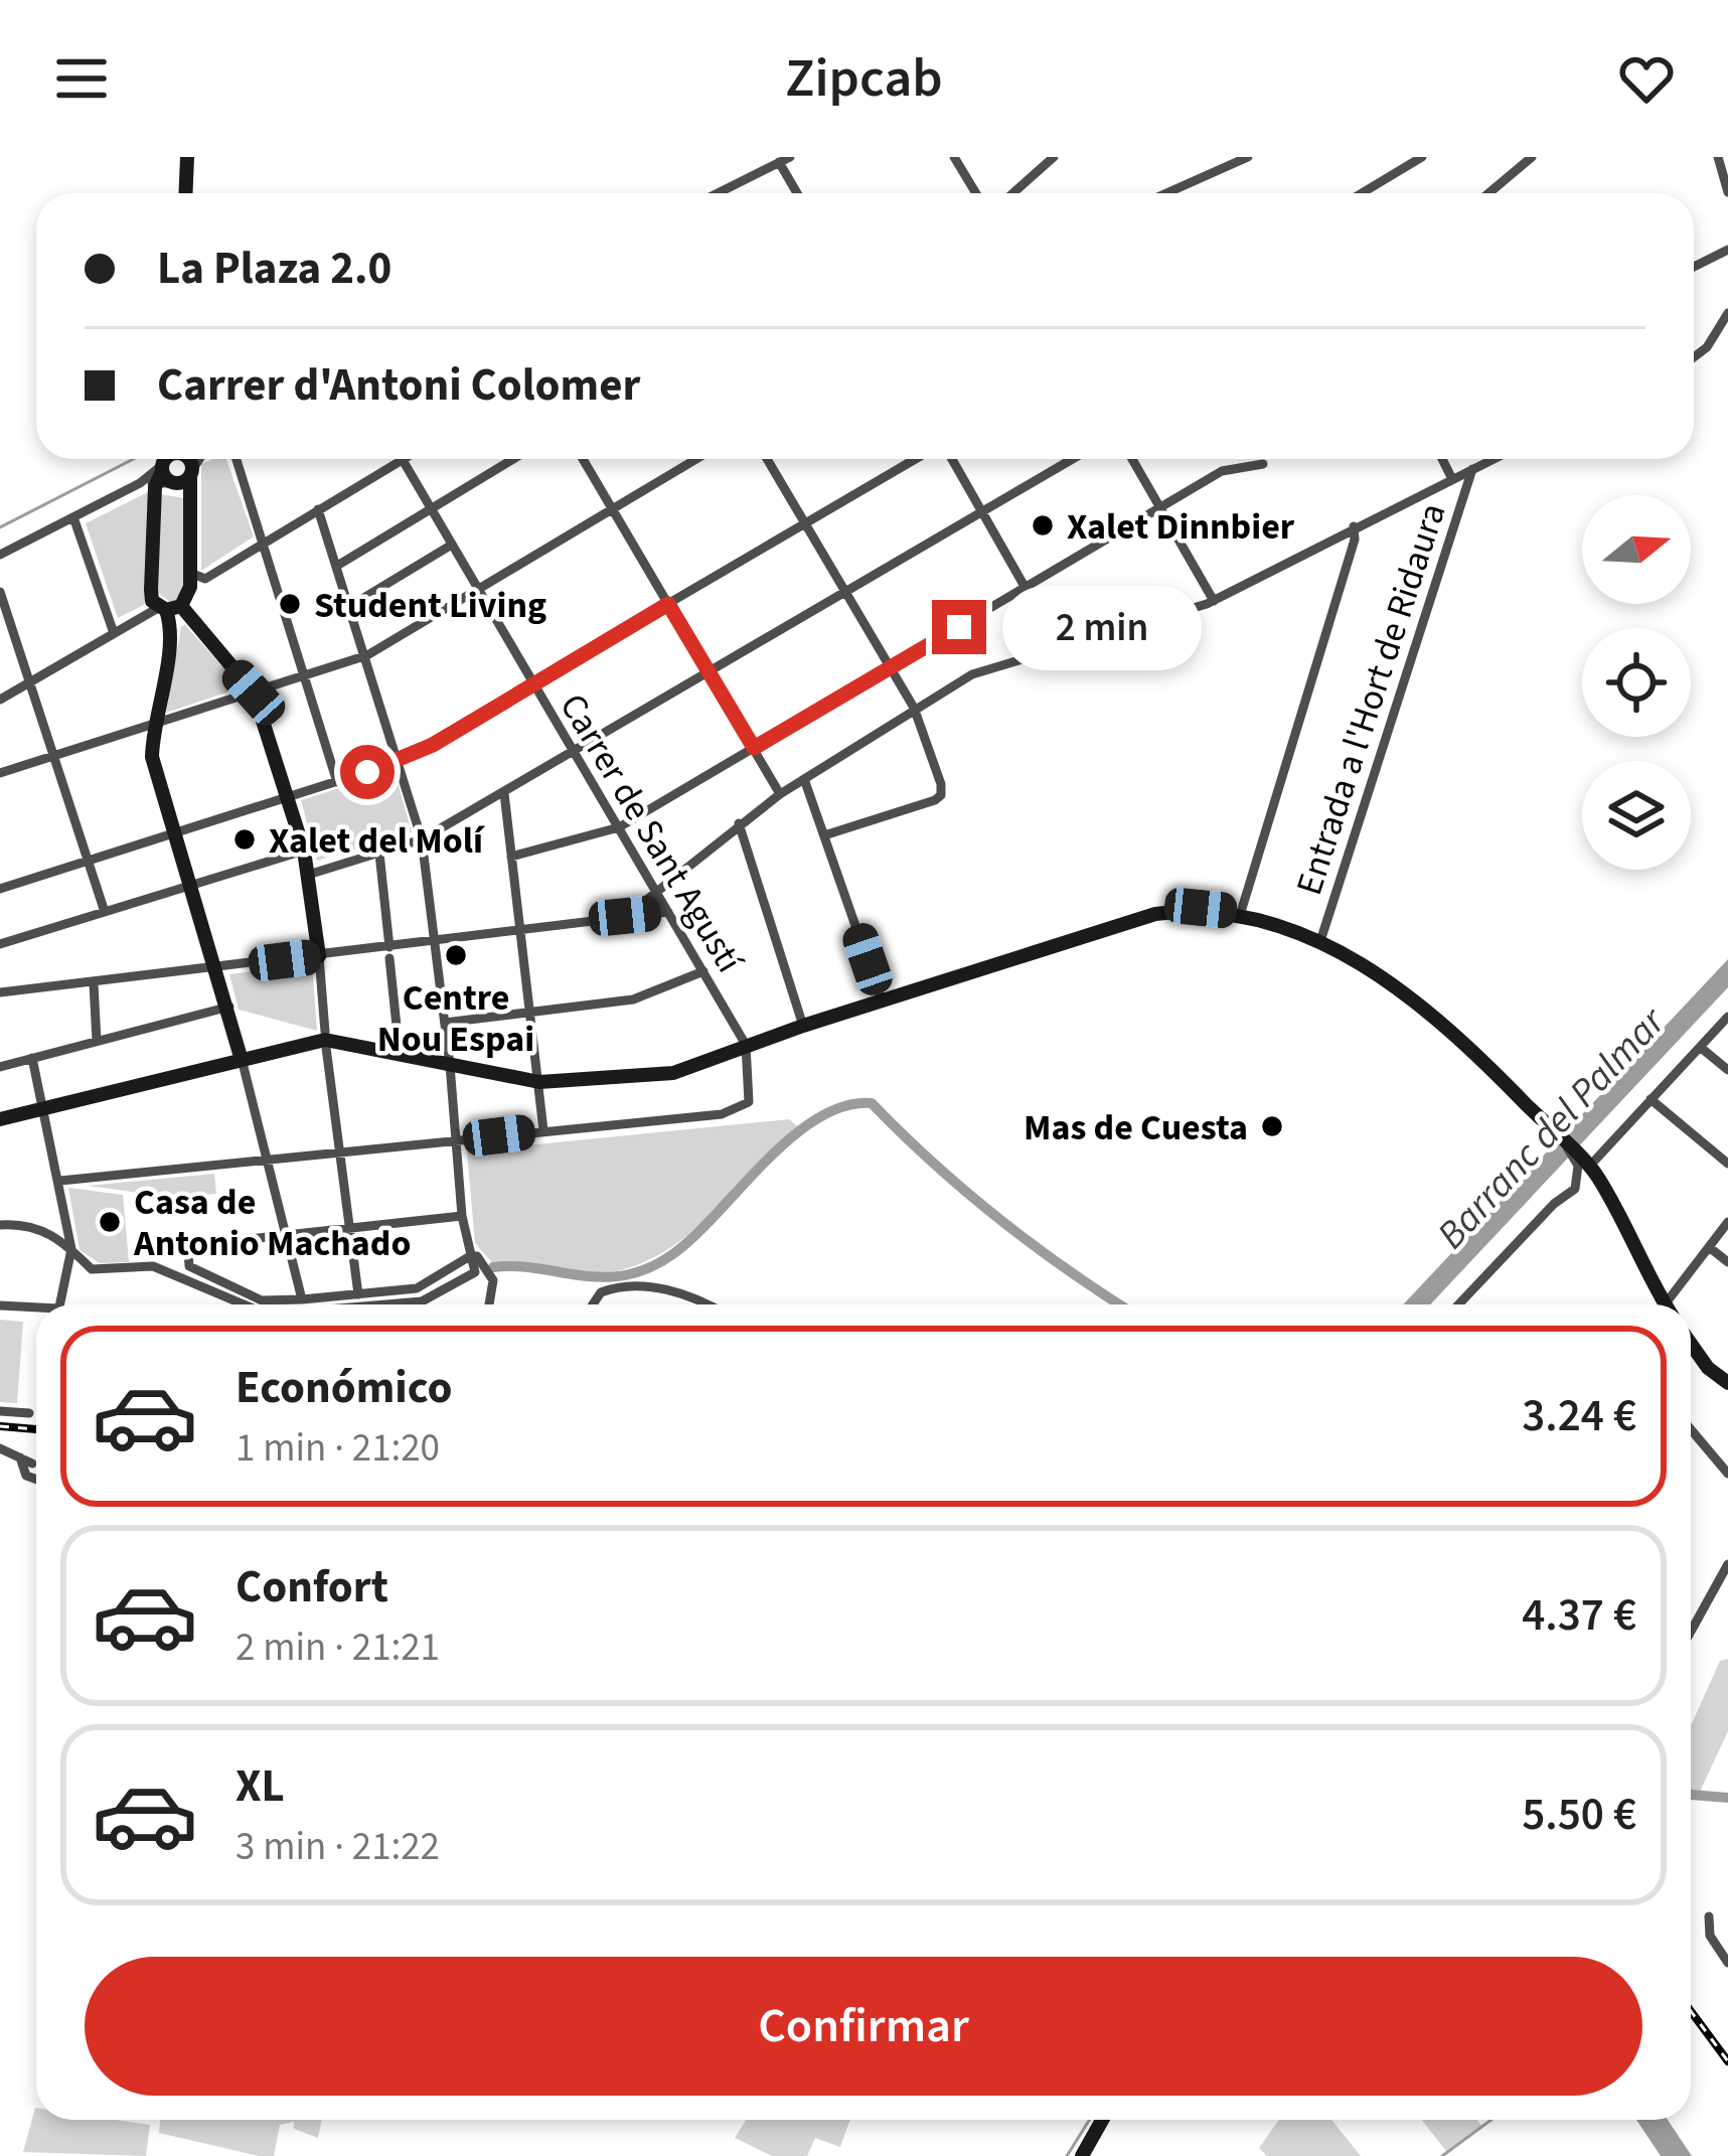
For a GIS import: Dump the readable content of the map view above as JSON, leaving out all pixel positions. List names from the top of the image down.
{
  "streets": {
    "street": ["Entrada a l'Hort de Ridaura", "Carrer de Sant Agustí"]
  },
  "water": ["Barranc del Palmar"],
  "places": [
    "Xalet Dinnbier",
    "Student Living",
    "Xalet del Molí",
    "Centre Nou Espai",
    "Mas de Cuesta",
    "Casa de Antonio Machado"
  ],
  "north": "right",
  "page": {
    "header": "Zipcab",
    "banner": ["La Plaza 2.0", "Carrer d'Antoni Colomer"],
    "bubble": "2 min",
    "list": [
      {
        "name": "Económico",
        "note": "1 min · 21:20",
        "value": "3.24 €"
      },
      {
        "name": "Confort",
        "note": "2 min · 21:21",
        "value": "4.37 €"
      },
      {
        "name": "XL",
        "note": "3 min · 21:22",
        "value": "5.50 €"
      }
    ],
    "buttons": "Confirmar"
  }
}
